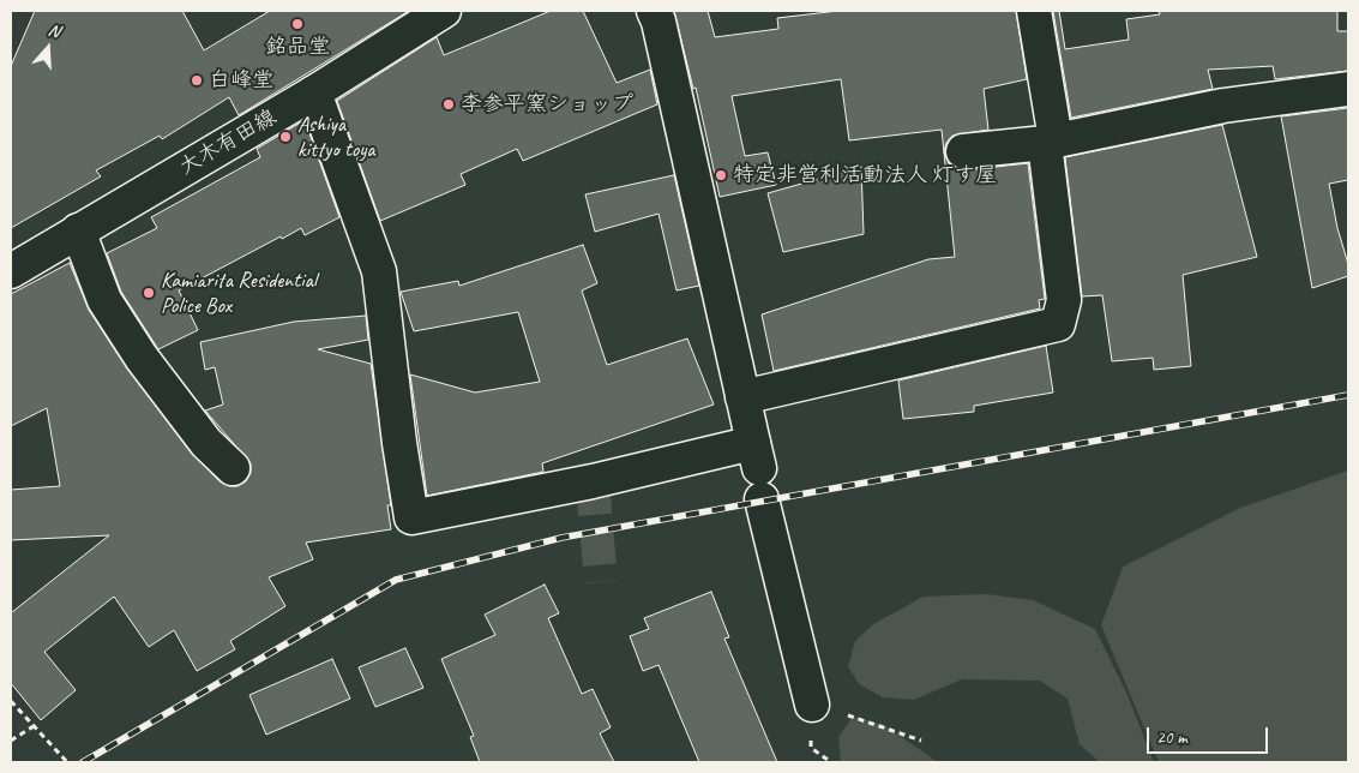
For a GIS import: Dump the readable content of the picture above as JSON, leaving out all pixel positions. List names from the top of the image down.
{
  "streets": {
    "street": ["大木有田線"]
  },
  "places": [
    "銘品堂",
    "白峰堂",
    "李参平窯ショップ",
    "Ashiya kittyo toya",
    "特定非営利活動法人 灯す屋",
    "Kamiarita Residential Police Box"
  ],
  "scale_bar": "20 m",
  "north": "top"
}
